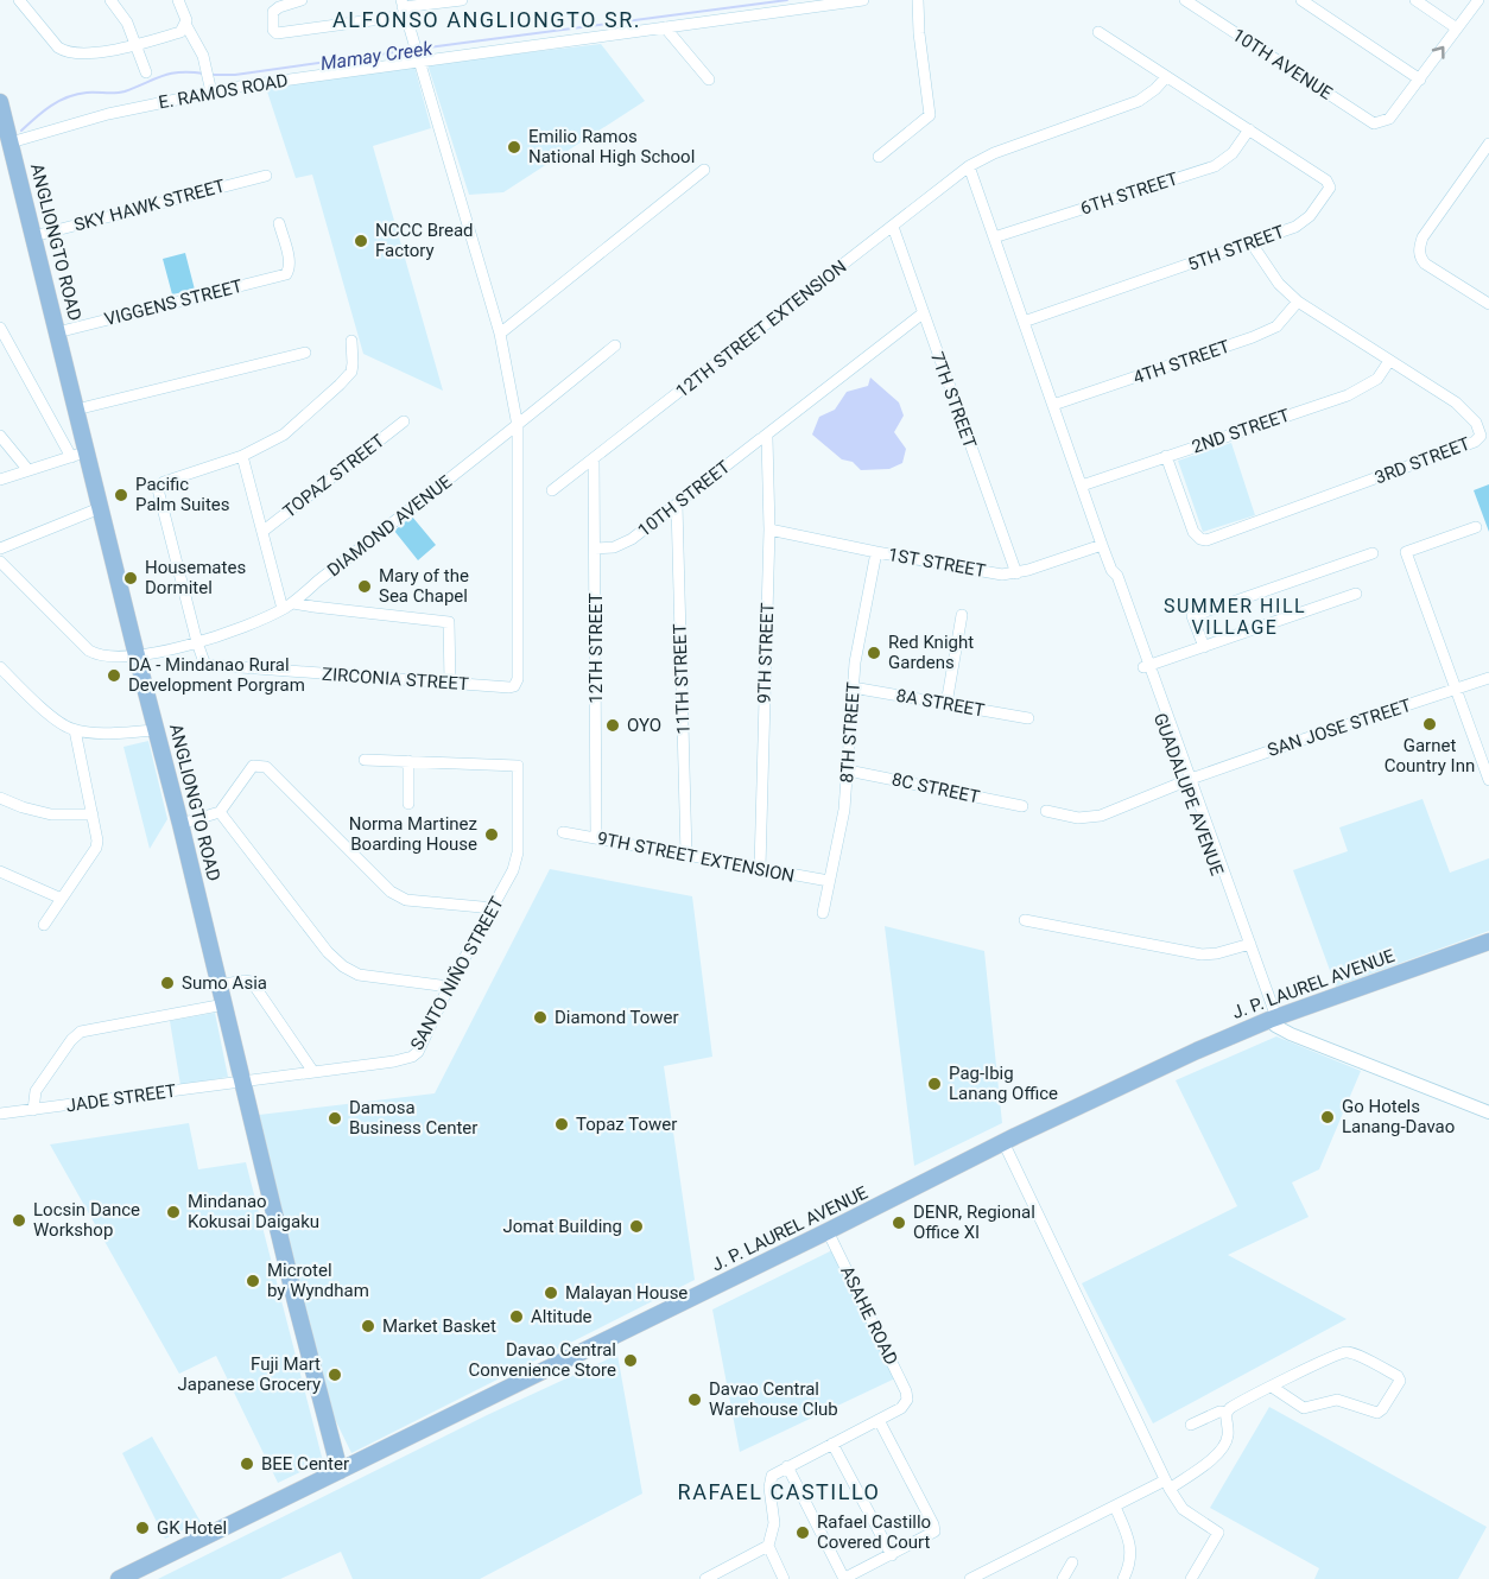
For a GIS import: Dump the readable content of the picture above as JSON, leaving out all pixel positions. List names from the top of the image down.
{
  "streets": {
    "main road": ["ANGLIONGTO ROAD", "J. P. LAUREL AVENUE"],
    "street": [
      "10TH AVENUE",
      "E. RAMOS ROAD",
      "6TH STREET",
      "SKY HAWK STREET",
      "5TH STREET",
      "VIGGENS STREET",
      "12TH STREET EXTENSION",
      "4TH STREET",
      "7TH STREET",
      "2ND STREET",
      "3RD STREET",
      "TOPAZ STREET",
      "10TH STREET",
      "DIAMOND AVENUE",
      "1ST STREET",
      "12TH STREET",
      "9TH STREET",
      "ZIRCONIA STREET",
      "11TH STREET",
      "8A STREET",
      "SAN JOSE STREET",
      "8TH STREET",
      "8C STREET",
      "GUADALUPE AVENUE",
      "9TH STREET EXTENSION",
      "SANTO NIÑO STREET",
      "JADE STREET",
      "ASAHE ROAD"
    ]
  },
  "crossings": [
    ["E. RAMOS ROAD", "ANGLIONGTO ROAD"],
    ["6TH STREET", "5TH STREET"],
    ["6TH STREET", "GUADALUPE AVENUE"],
    ["SKY HAWK STREET", "ANGLIONGTO ROAD"],
    ["ANGLIONGTO ROAD", "VIGGENS STREET"],
    ["ANGLIONGTO ROAD", "DIAMOND AVENUE"],
    ["ANGLIONGTO ROAD", "SANTO NIÑO STREET"],
    ["ANGLIONGTO ROAD", "J. P. LAUREL AVENUE"],
    ["ANGLIONGTO ROAD", "JADE STREET"],
    ["5TH STREET", "3RD STREET"],
    ["5TH STREET", "GUADALUPE AVENUE"],
    ["12TH STREET EXTENSION", "7TH STREET"],
    ["12TH STREET EXTENSION", "12TH STREET"],
    ["12TH STREET EXTENSION", "GUADALUPE AVENUE"],
    ["4TH STREET", "3RD STREET"],
    ["4TH STREET", "GUADALUPE AVENUE"],
    ["7TH STREET", "10TH STREET"],
    ["7TH STREET", "1ST STREET"],
    ["2ND STREET", "3RD STREET"],
    ["2ND STREET", "GUADALUPE AVENUE"],
    ["10TH STREET", "12TH STREET"],
    ["10TH STREET", "9TH STREET"],
    ["10TH STREET", "11TH STREET"],
    ["DIAMOND AVENUE", "ZIRCONIA STREET"],
    ["1ST STREET", "9TH STREET"],
    ["1ST STREET", "8TH STREET"],
    ["1ST STREET", "GUADALUPE AVENUE"],
    ["12TH STREET", "9TH STREET EXTENSION"],
    ["9TH STREET", "9TH STREET EXTENSION"],
    ["11TH STREET", "9TH STREET EXTENSION"],
    ["8A STREET", "8TH STREET"],
    ["SAN JOSE STREET", "GUADALUPE AVENUE"],
    ["8TH STREET", "8C STREET"],
    ["8TH STREET", "9TH STREET EXTENSION"],
    ["GUADALUPE AVENUE", "J. P. LAUREL AVENUE"],
    ["SANTO NIÑO STREET", "JADE STREET"],
    ["J. P. LAUREL AVENUE", "ASAHE ROAD"]
  ],
  "districts": ["ALFONSO ANGLIONGTO SR.", "SUMMER HILL VILLAGE", "RAFAEL CASTILLO"],
  "water": ["Mamay Creek"],
  "places": [
    "Emilio Ramos National High School",
    "NCCC Bread Factory",
    "Pacific Palm Suites",
    "Housemates Dormitel",
    "Mary of the Sea Chapel",
    "Red Knight Gardens",
    "DA - Mindanao Rural Development Porgram",
    "Garnet Country Inn",
    "OYO",
    "Norma Martinez Boarding House",
    "Sumo Asia",
    "Diamond Tower",
    "Pag-Ibig Lanang Office",
    "Go Hotels Lanang-Davao",
    "Damosa Business Center",
    "Topaz Tower",
    "Mindanao Kokusai Daigaku",
    "Locsin Dance Workshop",
    "DENR, Regional Office XI",
    "Jomat Building",
    "Microtel by Wyndham",
    "Malayan House",
    "Altitude",
    "Market Basket",
    "Davao Central Convenience Store",
    "Fuji Mart Japanese Grocery",
    "Davao Central Warehouse Club",
    "BEE Center",
    "GK Hotel",
    "Rafael Castillo Covered Court"
  ]
}
